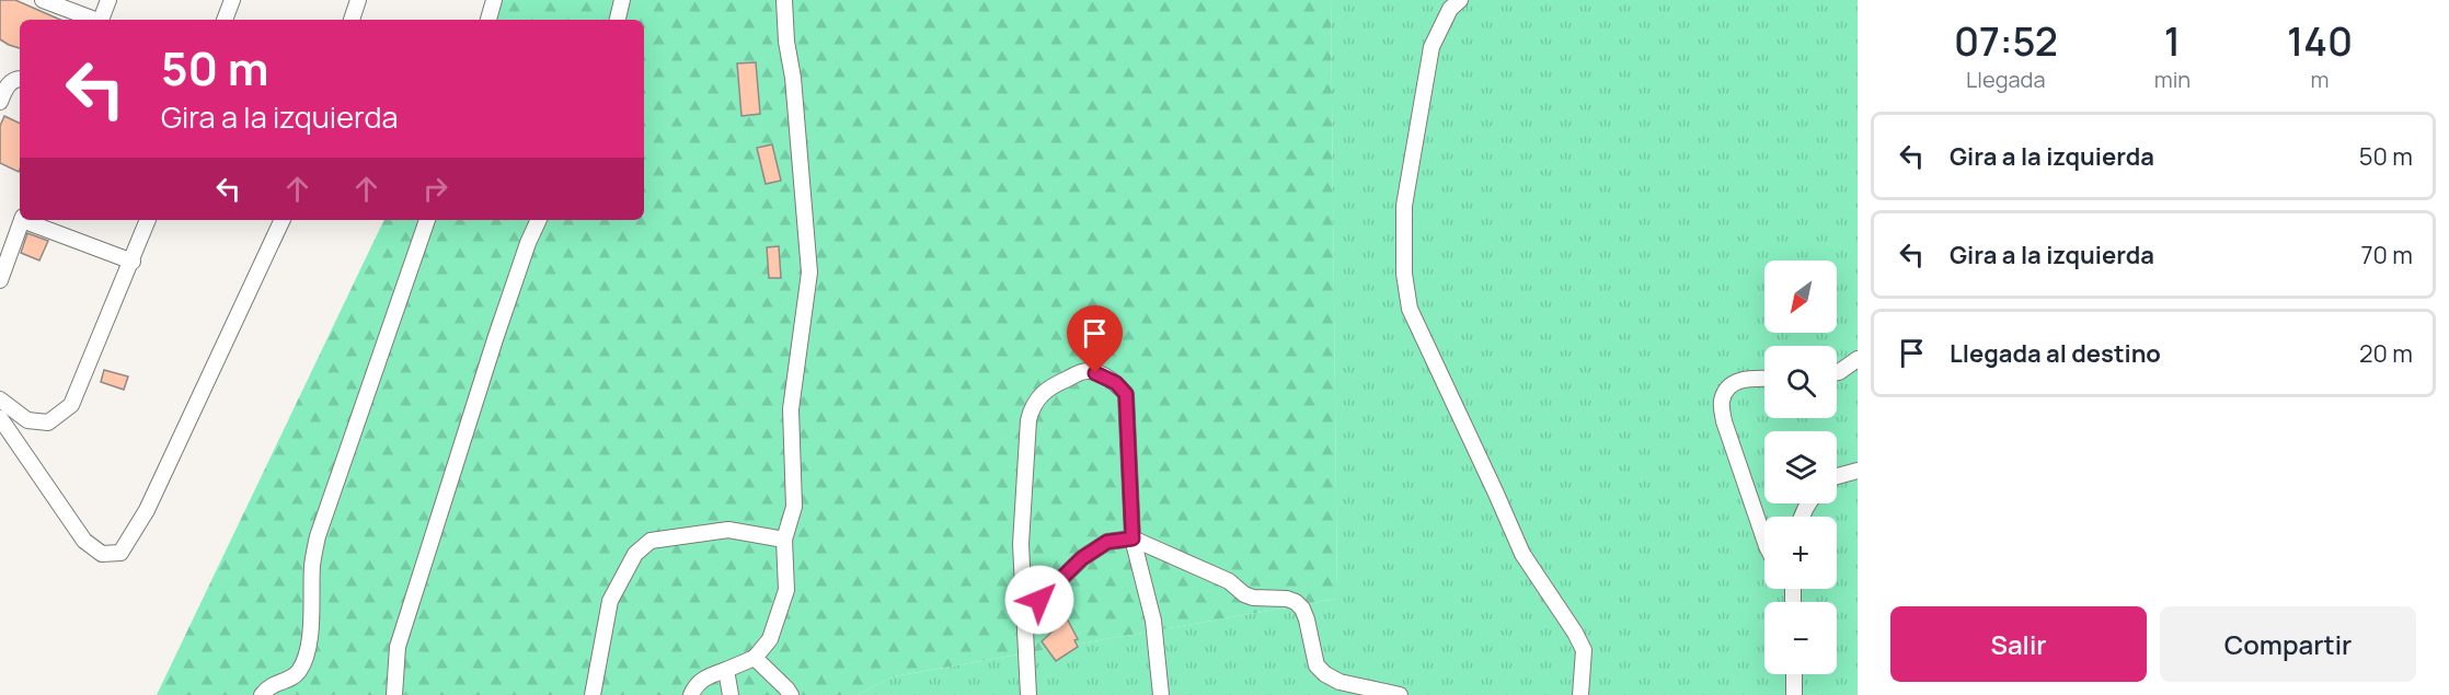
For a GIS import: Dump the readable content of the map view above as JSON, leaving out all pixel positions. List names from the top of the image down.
{
  "north": "bottom left",
  "page": {
    "eta": [
      "07:52",
      "Llegada",
      "1",
      "min",
      "140",
      "m"
    ],
    "turn": ["50 m", "Gira a la izquierda"],
    "list": [
      {
        "name": "Gira a la izquierda",
        "value": "50 m"
      },
      {
        "name": "Gira a la izquierda",
        "value": "70 m"
      },
      {
        "name": "Llegada al destino",
        "value": "20 m"
      }
    ],
    "map_buttons": ["+", "−"],
    "buttons": ["Salir", "Compartir"]
  }
}
